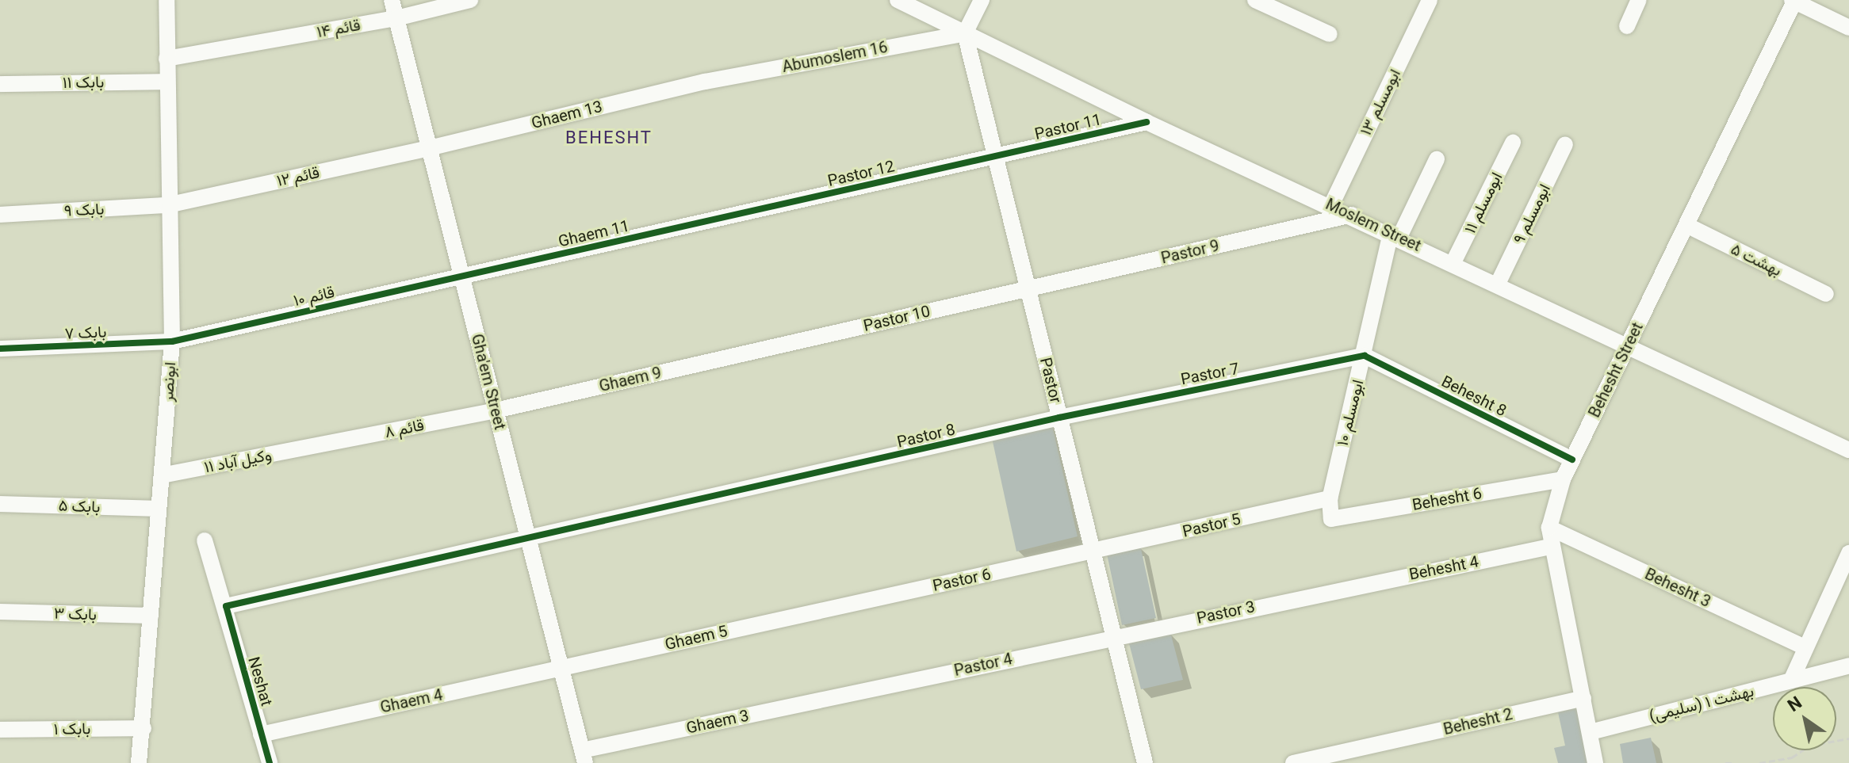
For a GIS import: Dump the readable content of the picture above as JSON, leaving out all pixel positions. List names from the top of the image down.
{
  "streets": {
    "street": [
      "قائم ۱۴",
      "Abumoslem 16",
      "بابک ۱۱",
      "ابومسلم ۱۳",
      "Ghaem 13",
      "Pastor 11",
      "Pastor 12",
      "قائم ۱۲",
      "ابومسلم ۱۱",
      "بابک ۹",
      "ابومسلم ۹",
      "Moslem Street",
      "Ghaem 11",
      "Pastor 9",
      "بهشت ۵",
      "قائم ۱۰",
      "Pastor 10",
      "بابک ۷",
      "Behesht Street",
      "Pastor 7",
      "Ghaem 9",
      "Pastor",
      "ابونصر",
      "Gha'em Street",
      "Behesht 8",
      "ابومسلم ۱۰",
      "قائم ۸",
      "Pastor 8",
      "وکیل آباد ۱۱",
      "Behesht 6",
      "بابک ۵",
      "Pastor 5",
      "Behesht 4",
      "Pastor 6",
      "Behesht 3",
      "Pastor 3",
      "بابک ۳",
      "Ghaem 5",
      "Pastor 4",
      "Neshat",
      "Ghaem 4",
      "بهشت ۱ (سلیمی)",
      "Ghaem 3",
      "Behesht 2",
      "بابک ۱"
    ]
  },
  "crossings": [
    ["قائم ۱۴", "ابونصر"],
    ["قائم ۱۴", "Gha'em Street"],
    ["Abumoslem 16", "Ghaem 13"],
    ["Abumoslem 16", "Moslem Street"],
    ["Abumoslem 16", "Pastor"],
    ["بابک ۱۱", "ابونصر"],
    ["ابومسلم ۱۳", "Moslem Street"],
    ["Ghaem 13", "قائم ۱۲"],
    ["Ghaem 13", "Gha'em Street"],
    ["Pastor 11", "Pastor 12"],
    ["Pastor 11", "Moslem Street"],
    ["Pastor 11", "Pastor"],
    ["Pastor 12", "Ghaem 11"],
    ["Pastor 12", "Pastor"],
    ["قائم ۱۲", "بابک ۹"],
    ["قائم ۱۲", "ابونصر"],
    ["قائم ۱۲", "Gha'em Street"],
    ["ابومسلم ۱۱", "Moslem Street"],
    ["بابک ۹", "ابونصر"],
    ["ابومسلم ۹", "Moslem Street"],
    ["Moslem Street", "Pastor 9"],
    ["Moslem Street", "Behesht Street"],
    ["Moslem Street", "Pastor"],
    ["Moslem Street", "ابومسلم ۱۰"],
    ["Ghaem 11", "قائم ۱۰"],
    ["Ghaem 11", "Gha'em Street"],
    ["Pastor 9", "Pastor 10"],
    ["Pastor 9", "Pastor"],
    ["بهشت ۵", "Behesht Street"],
    ["قائم ۱۰", "بابک ۷"],
    ["قائم ۱۰", "ابونصر"],
    ["قائم ۱۰", "Gha'em Street"],
    ["Pastor 10", "Ghaem 9"],
    ["Pastor 10", "Pastor"],
    ["بابک ۷", "ابونصر"],
    ["Behesht Street", "Behesht 8"],
    ["Behesht Street", "Behesht 6"],
    ["Behesht Street", "Behesht 4"],
    ["Behesht Street", "Behesht 3"],
    ["Behesht Street", "بهشت ۱ (سلیمی)"],
    ["Behesht Street", "Behesht 2"],
    ["Pastor 7", "Pastor"],
    ["Pastor 7", "Behesht 8"],
    ["Pastor 7", "ابومسلم ۱۰"],
    ["Pastor 7", "Pastor 8"],
    ["Ghaem 9", "Gha'em Street"],
    ["Ghaem 9", "قائم ۸"],
    ["Pastor", "Pastor 8"],
    ["Pastor", "Pastor 5"],
    ["Pastor", "Pastor 6"],
    ["Pastor", "Pastor 3"],
    ["Pastor", "Pastor 4"],
    ["ابونصر", "وکیل آباد ۱۱"],
    ["ابونصر", "بابک ۵"],
    ["ابونصر", "بابک ۳"],
    ["ابونصر", "بابک ۱"],
    ["Gha'em Street", "قائم ۸"],
    ["Gha'em Street", "Pastor 8"],
    ["Gha'em Street", "Ghaem 5"],
    ["Gha'em Street", "Ghaem 4"],
    ["Gha'em Street", "Ghaem 3"],
    ["Behesht 8", "ابومسلم ۱۰"],
    ["ابومسلم ۱۰", "Behesht 6"],
    ["ابومسلم ۱۰", "Pastor 5"],
    ["قائم ۸", "وکیل آباد ۱۱"],
    ["Pastor 8", "Neshat"],
    ["Pastor 5", "Pastor 6"],
    ["Behesht 4", "Pastor 3"],
    ["Pastor 6", "Ghaem 5"],
    ["Pastor 3", "Pastor 4"],
    ["Ghaem 5", "Ghaem 4"],
    ["Pastor 4", "Ghaem 3"],
    ["Neshat", "Ghaem 4"]
  ],
  "districts": ["BEHESHT"],
  "north": "top left"
}
